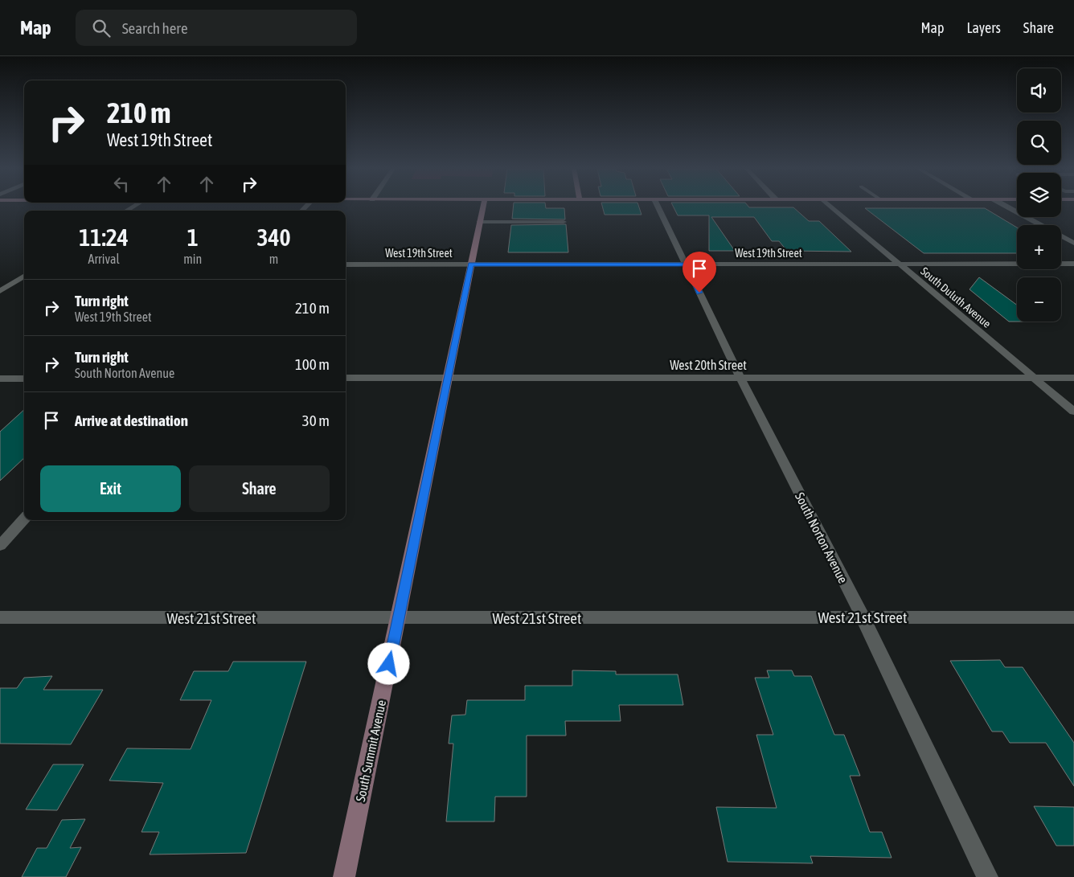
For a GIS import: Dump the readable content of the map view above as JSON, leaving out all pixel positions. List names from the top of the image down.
{
  "streets": {
    "street": [
      "West 19th Street",
      "South Duluth Avenue",
      "West 20th Street",
      "South Norton Avenue",
      "West 21st Street",
      "South Summit Avenue"
    ]
  },
  "crossings": [
    ["West 19th Street", "South Duluth Avenue"],
    ["West 19th Street", "South Norton Avenue"],
    ["West 19th Street", "South Summit Avenue"],
    ["South Duluth Avenue", "West 20th Street"],
    ["West 20th Street", "South Norton Avenue"],
    ["West 20th Street", "South Summit Avenue"],
    ["South Norton Avenue", "West 21st Street"],
    ["West 21st Street", "South Summit Avenue"]
  ],
  "page": {
    "header": "Map",
    "search": "Search here",
    "nav": ["Map", "Layers", "Share"],
    "map_buttons": ["+", "−"],
    "turn": ["210 m", "West 19th Street"],
    "eta": [
      "11:24",
      "Arrival",
      "1",
      "min",
      "340",
      "m"
    ],
    "list": [
      {
        "name": "Turn right",
        "note": "West 19th Street",
        "value": "210 m"
      },
      {
        "name": "Turn right",
        "note": "South Norton Avenue",
        "value": "100 m"
      },
      {
        "name": "Arrive at destination",
        "value": "30 m"
      }
    ],
    "buttons": ["Exit", "Share"]
  }
}
